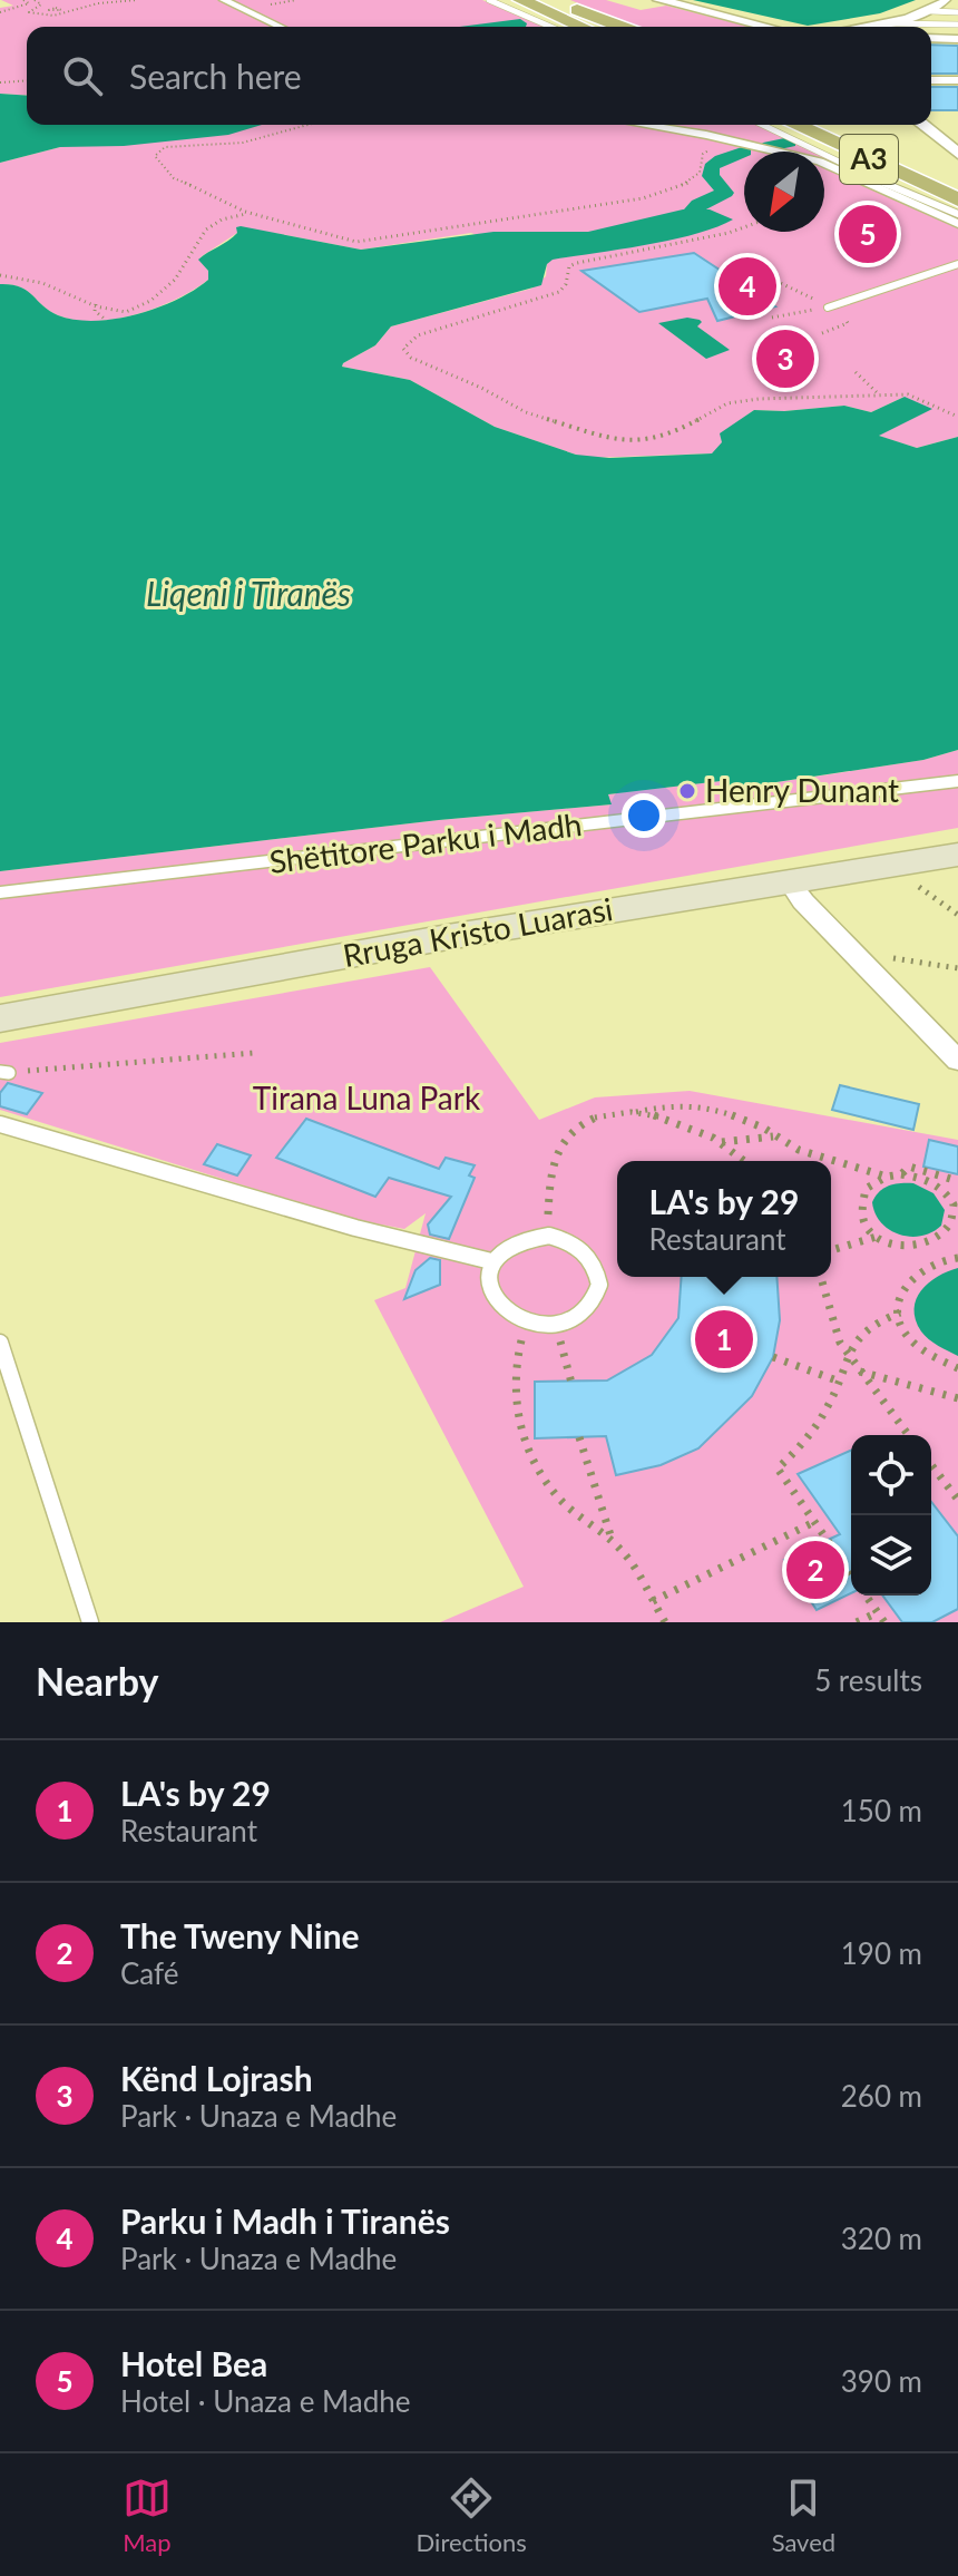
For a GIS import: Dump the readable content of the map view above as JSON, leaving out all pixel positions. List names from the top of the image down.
{
  "streets": {
    "highway": ["A3"],
    "main road": ["Rruga Kristo Luarasi"],
    "street": ["Shëtitore Parku i Madh"]
  },
  "water": ["Liqeni i Tiranës"],
  "parks": ["Tirana Luna Park"],
  "places": ["Henry Dunant"],
  "north": "bottom left",
  "page": {
    "search": "Search here",
    "pins": [
      "5",
      "4",
      "3",
      "1",
      "2"
    ],
    "popup": ["LA's by 29", "Restaurant"],
    "heading": ["Nearby", "5 results"],
    "list": [
      {
        "mark": "1",
        "name": "LA's by 29",
        "note": "Restaurant",
        "value": "150 m"
      },
      {
        "mark": "2",
        "name": "The Tweny Nine",
        "note": "Café",
        "value": "190 m"
      },
      {
        "mark": "3",
        "name": "Kënd Lojrash",
        "note": "Park · Unaza e Madhe",
        "value": "260 m"
      },
      {
        "mark": "4",
        "name": "Parku i Madh i Tiranës",
        "note": "Park · Unaza e Madhe",
        "value": "320 m"
      },
      {
        "mark": "5",
        "name": "Hotel Bea",
        "note": "Hotel · Unaza e Madhe",
        "value": "390 m"
      }
    ],
    "nav": ["Map", "Directions", "Saved"]
  }
}
